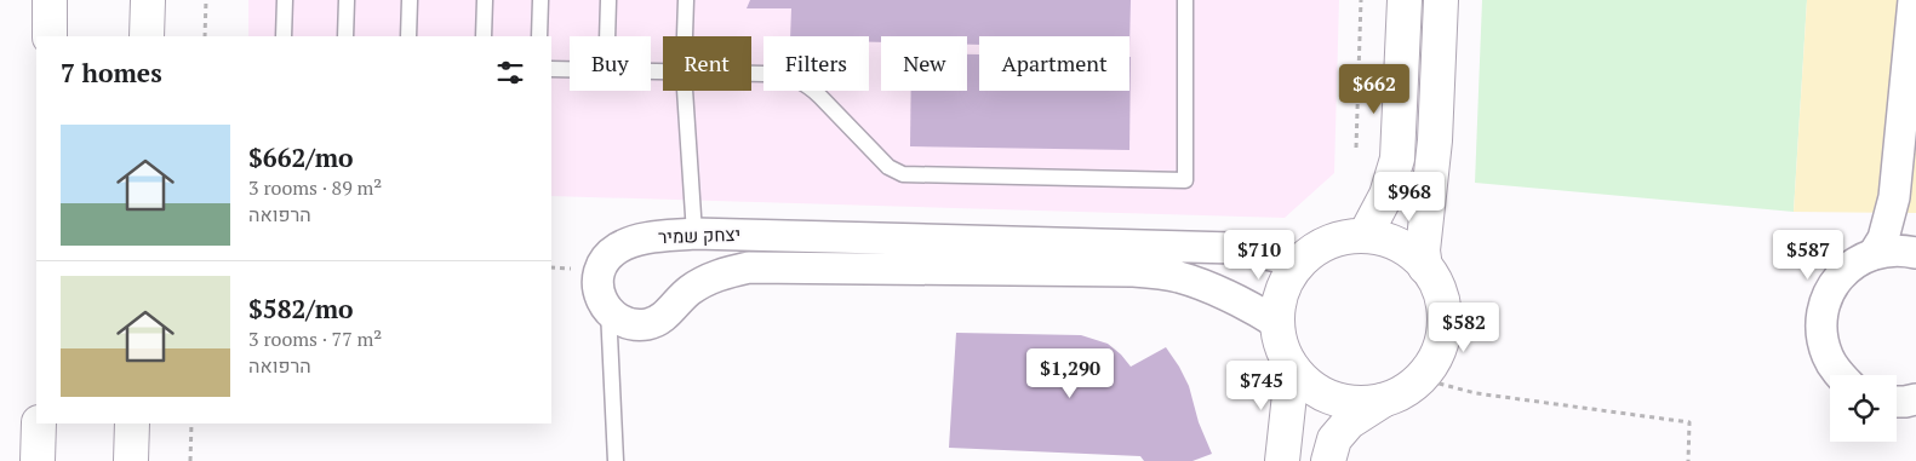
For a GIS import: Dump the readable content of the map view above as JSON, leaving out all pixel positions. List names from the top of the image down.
{
  "streets": {
    "street": ["יצחק שמיר"]
  },
  "page": {
    "chip": [
      "Buy",
      "Rent",
      "Filters",
      "New",
      "Apartment"
    ],
    "heading": "7 homes",
    "price": [
      "$662",
      "$968",
      "$710",
      "$587",
      "$582",
      "$1,290",
      "$745"
    ],
    "list": [
      {
        "name": "$662/mo",
        "note": "3 rooms · 89 m² · הרפואה"
      },
      {
        "name": "$582/mo",
        "note": "3 rooms · 77 m² · הרפואה"
      }
    ]
  }
}
